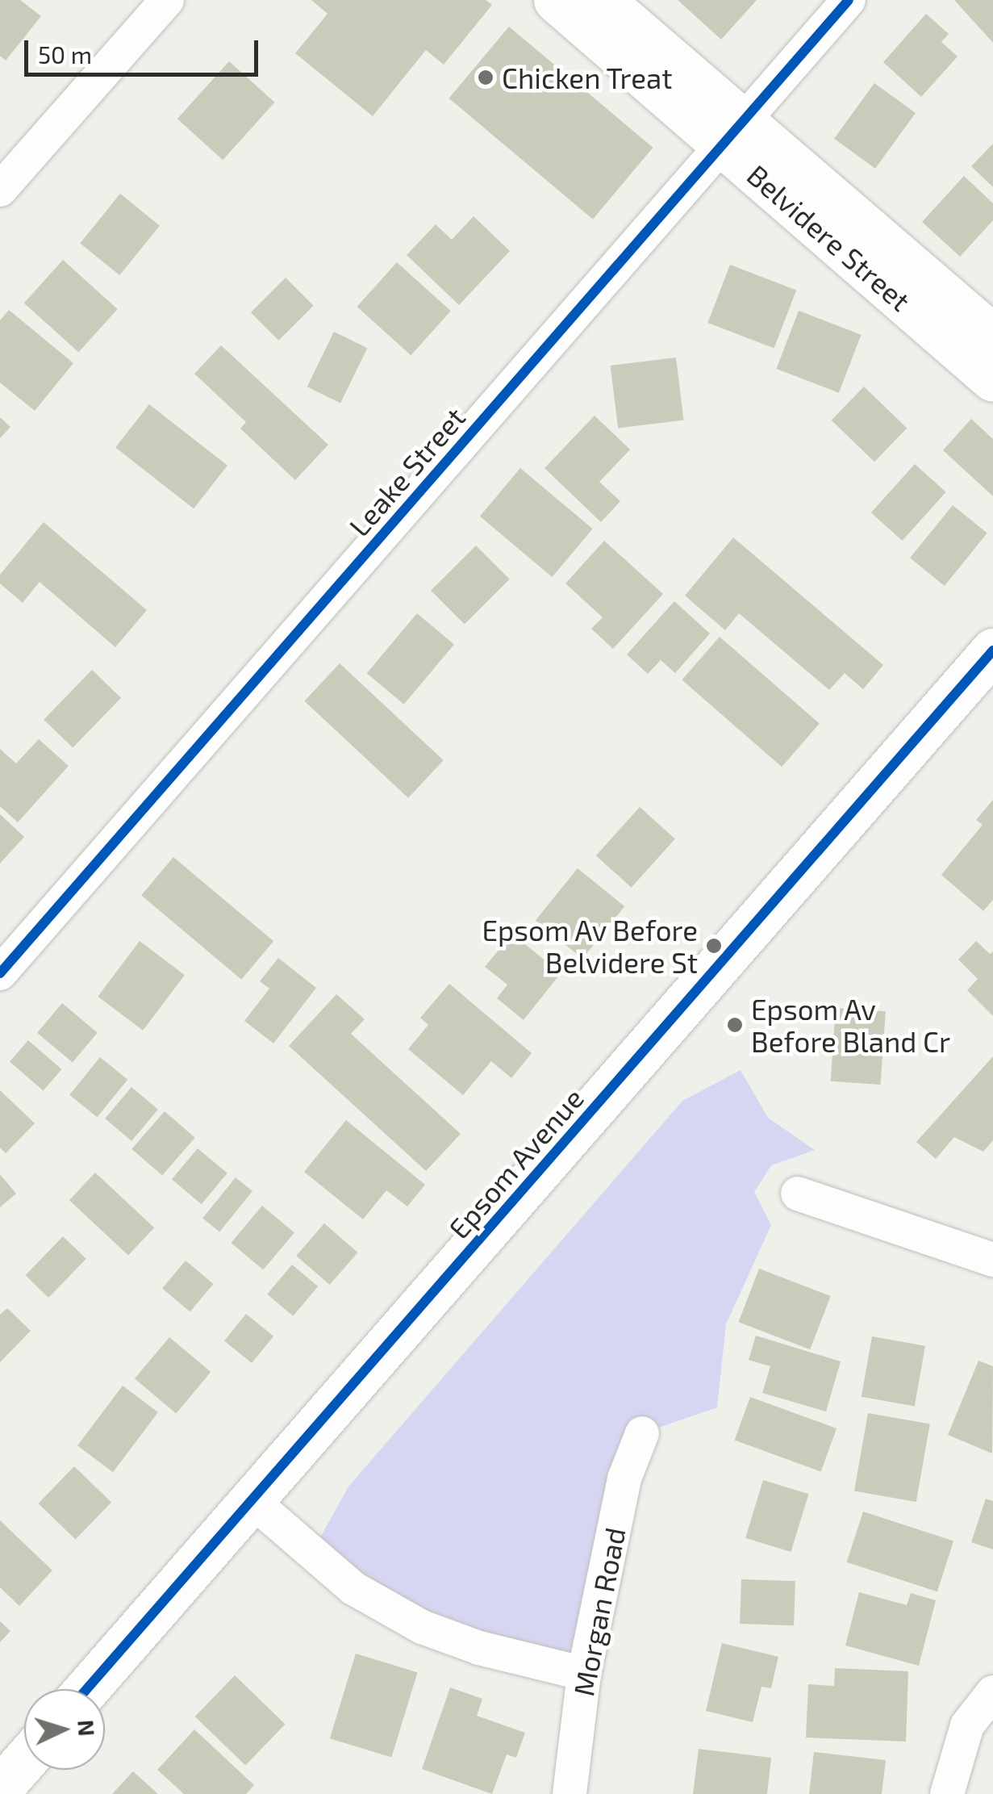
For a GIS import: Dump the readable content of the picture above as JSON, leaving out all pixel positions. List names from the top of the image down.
{
  "streets": {
    "street": [
      "Belvidere Street",
      "Leake Street",
      "Epsom Avenue",
      "Morgan Road"
    ]
  },
  "crossings": [
    ["Belvidere Street", "Leake Street"]
  ],
  "places": ["Chicken Treat", "Epsom Av Before Belvidere St", "Epsom Av Before Bland Cr"],
  "scale_bar": "50 m",
  "north": "right"
}
